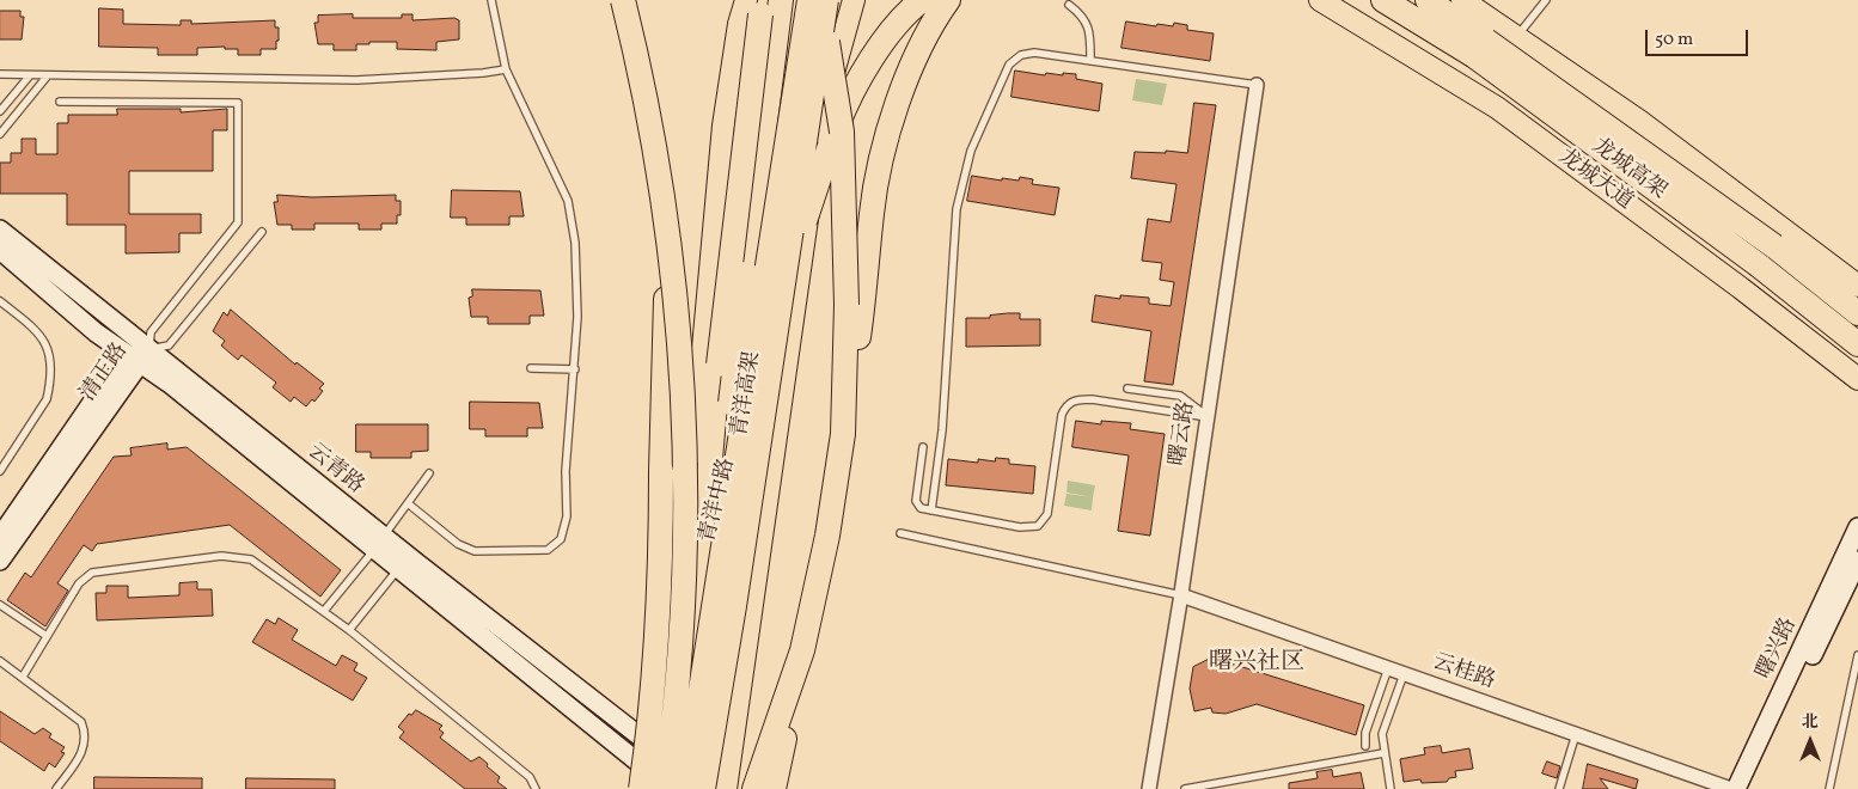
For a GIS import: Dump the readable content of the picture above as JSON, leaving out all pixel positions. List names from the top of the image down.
{
  "streets": {
    "highway": ["龙城高架", "青洋高架"],
    "main road": ["龙城大道", "青洋中路"],
    "street": [
      "清正路",
      "曙云路",
      "云青路",
      "曙兴路",
      "云桂路"
    ]
  },
  "crossings": [
    ["清正路", "云青路"],
    ["曙云路", "云桂路"],
    ["云青路", "青洋中路"]
  ],
  "districts": ["曙兴社区"],
  "scale_bar": "50 m",
  "north": "top"
}
